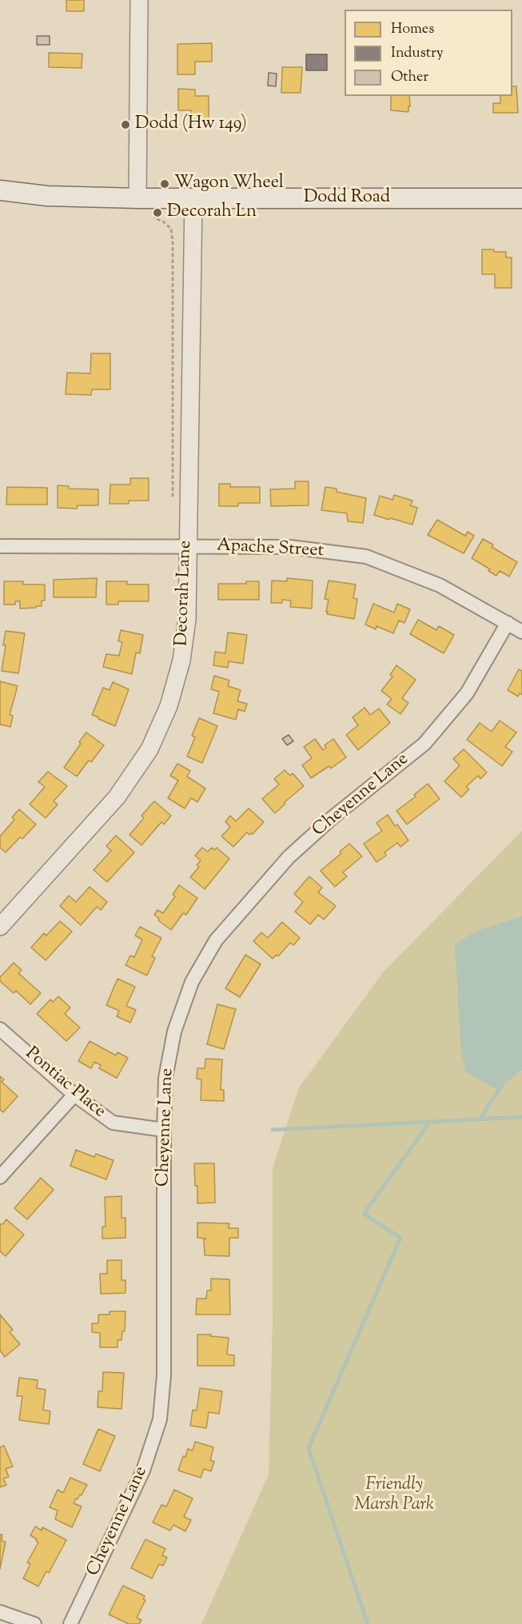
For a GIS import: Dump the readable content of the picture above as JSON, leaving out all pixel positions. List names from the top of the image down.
{
  "streets": {
    "main road": ["Dodd Road"],
    "street": [
      "Apache Street",
      "Decorah Lane",
      "Cheyenne Lane",
      "Pontiac Place"
    ]
  },
  "crossings": [
    ["Dodd Road", "Decorah Lane"],
    ["Apache Street", "Decorah Lane"],
    ["Apache Street", "Cheyenne Lane"],
    ["Cheyenne Lane", "Pontiac Place"]
  ],
  "parks": ["Friendly Marsh Park"],
  "places": ["Dodd (Hw 149)", "Wagon Wheel", "Decorah Ln"],
  "legend": ["Homes", "Industry", "Other"]
}
